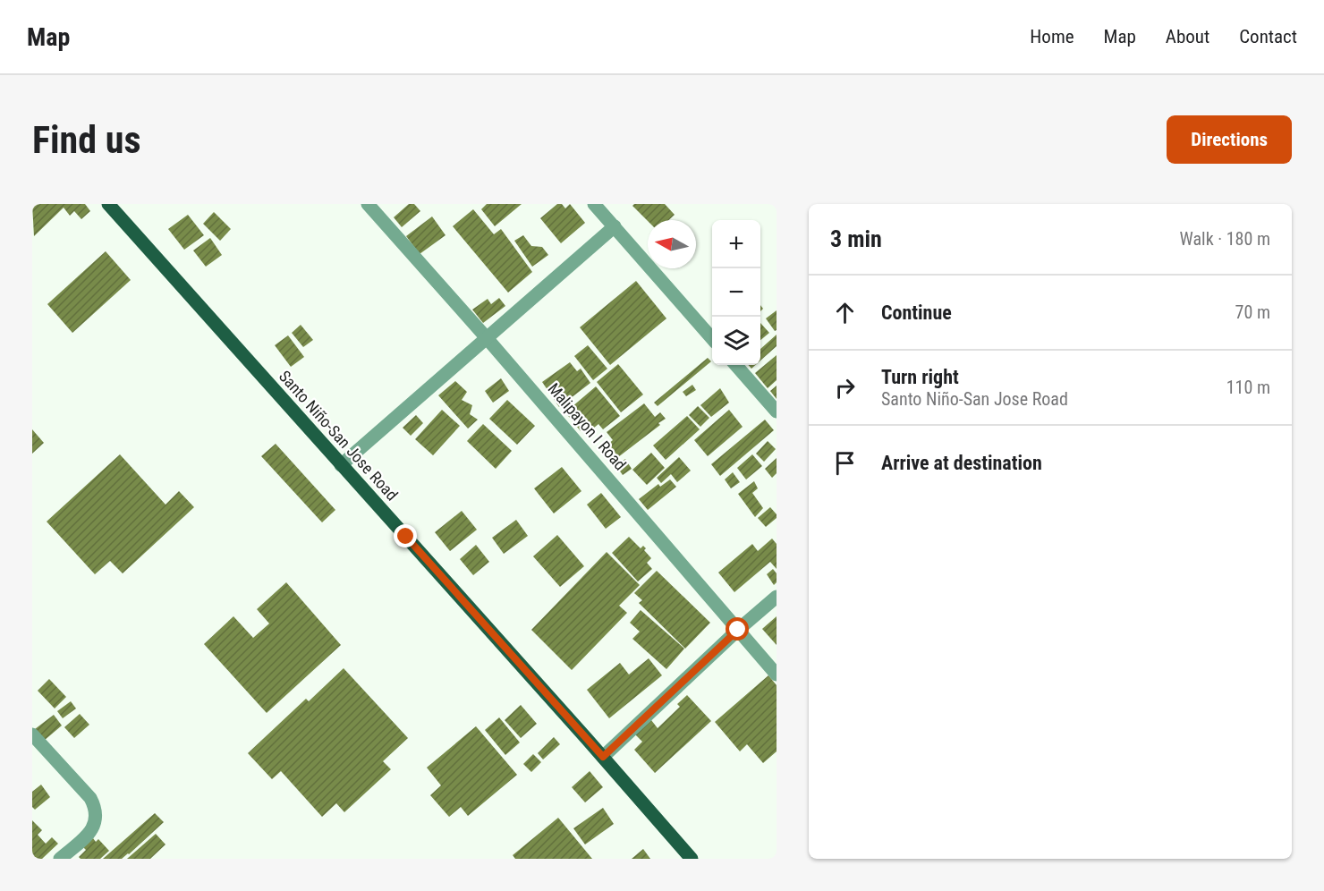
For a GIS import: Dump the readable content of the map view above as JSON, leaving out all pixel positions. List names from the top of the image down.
{
  "streets": {
    "main road": ["Santo Niño-San Jose Road"],
    "street": ["Malipayon I Road"]
  },
  "north": "left",
  "page": {
    "header": "Map",
    "nav": [
      "Home",
      "Map",
      "About",
      "Contact"
    ],
    "buttons": "Directions",
    "title": "Find us",
    "heading": ["3 min", "Walk · 180 m"],
    "map_buttons": ["+", "−"],
    "list": [
      ["Continue", "70 m"],
      ["Turn right", "Santo Niño-San Jose Road", "110 m"],
      "Arrive at destination"
    ]
  }
}
